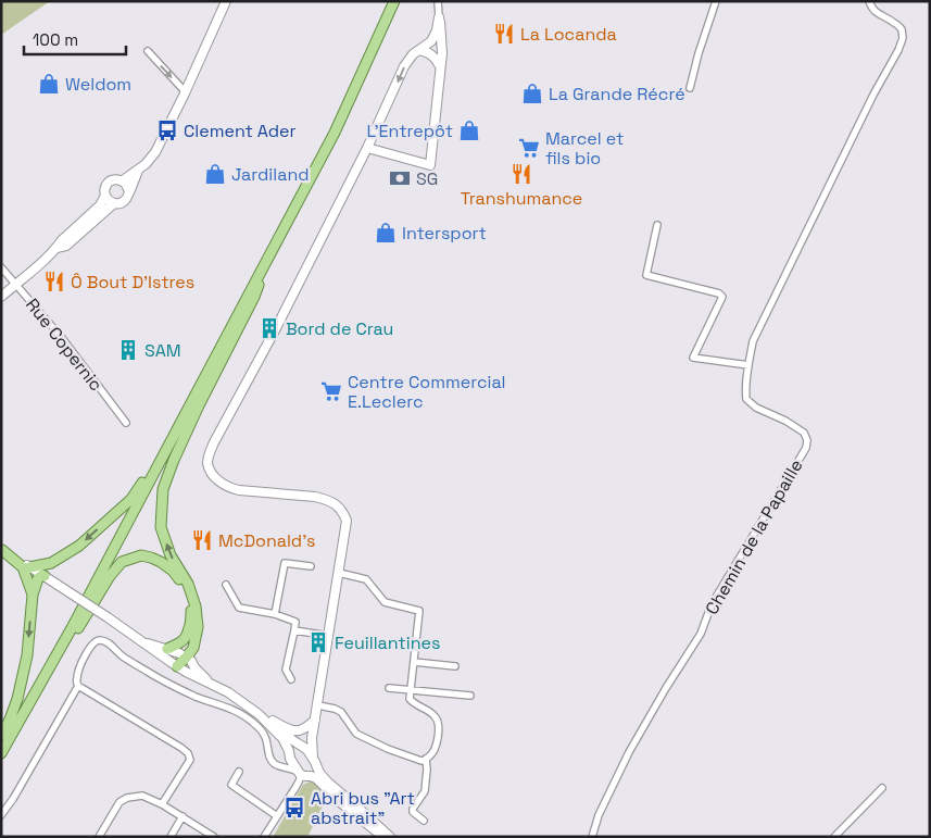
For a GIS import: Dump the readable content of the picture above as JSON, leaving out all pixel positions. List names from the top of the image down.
{
  "streets": {
    "street": ["Rue Copernic", "Chemin de la Papaille"]
  },
  "places": {
    "restaurant": [
      "La Locanda",
      "Transhumance",
      "Ô Bout D'Istres",
      "McDonald's"
    ],
    "shop": [
      "Weldom",
      "La Grande Récré",
      "L'Entrepôt",
      "Jardiland",
      "Intersport"
    ],
    "bus stop": ["Clement Ader", "Abri bus \"Art abstrait\""],
    "supermarket": ["Marcel et fils bio", "Centre Commercial E.Leclerc"],
    "bank": ["SG"],
    "building": ["Bord de Crau", "SAM", "Feuillantines"]
  },
  "scale_bar": "100 m"
}
